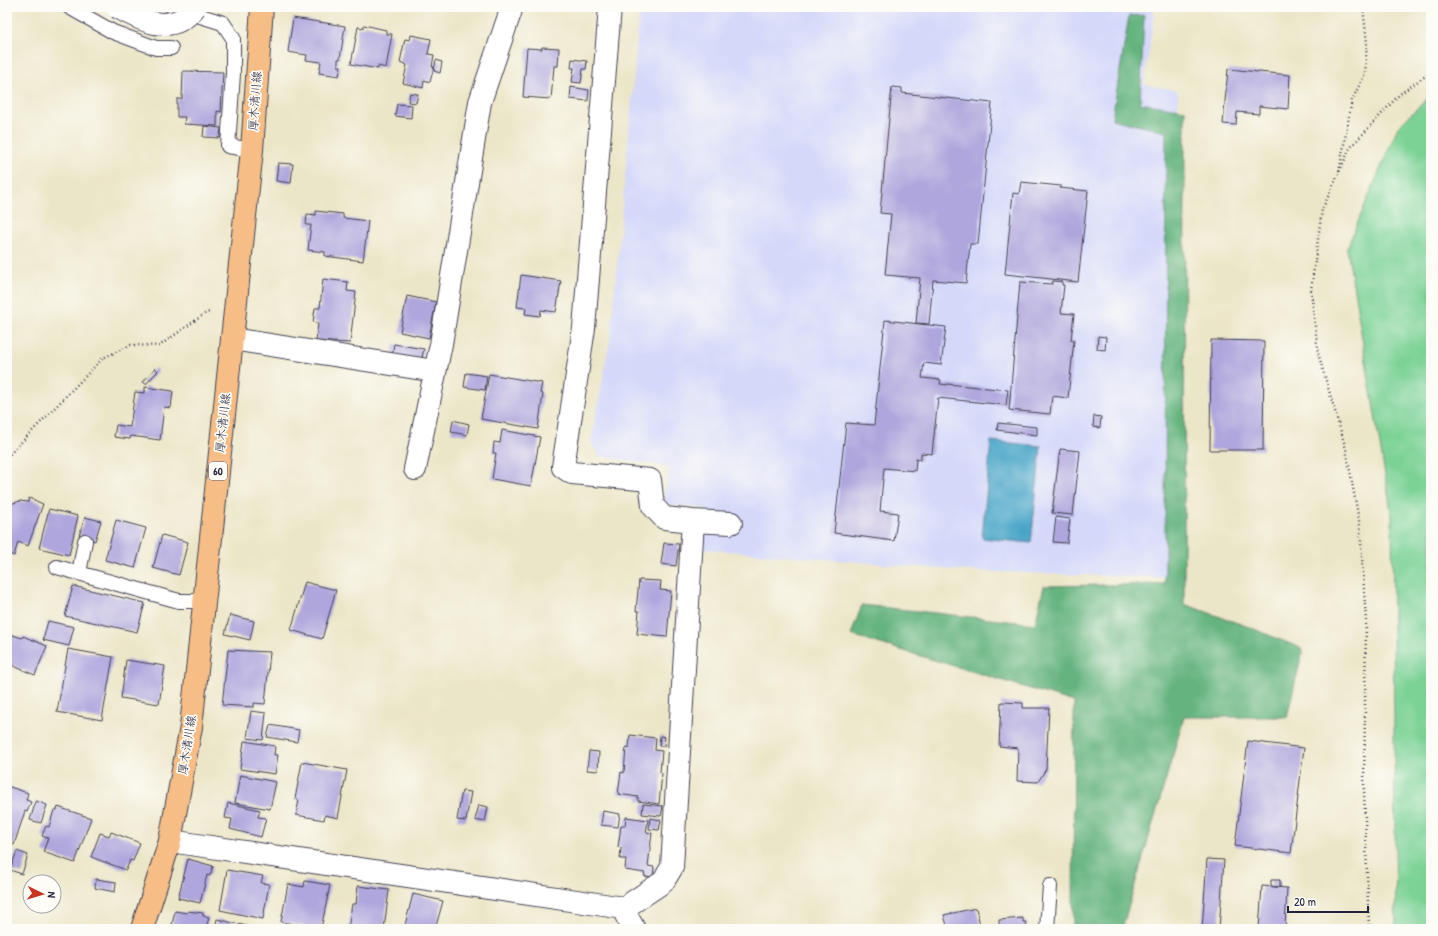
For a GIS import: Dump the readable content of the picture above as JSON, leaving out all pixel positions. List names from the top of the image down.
{
  "streets": {
    "main road": ["厚木清川線", "60"]
  },
  "scale_bar": "20 m",
  "north": "right"
}
